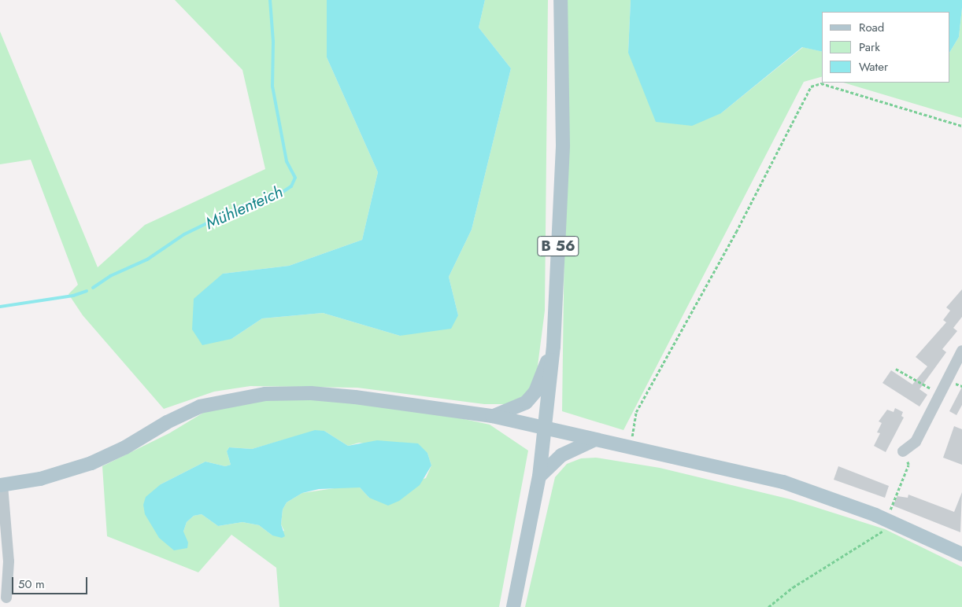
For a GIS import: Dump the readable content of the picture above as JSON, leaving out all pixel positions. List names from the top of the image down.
{
  "streets": {
    "main road": ["B 56"]
  },
  "water": ["Mühlenteich"],
  "legend": ["Road", "Park", "Water"],
  "scale_bar": "50 m"
}
